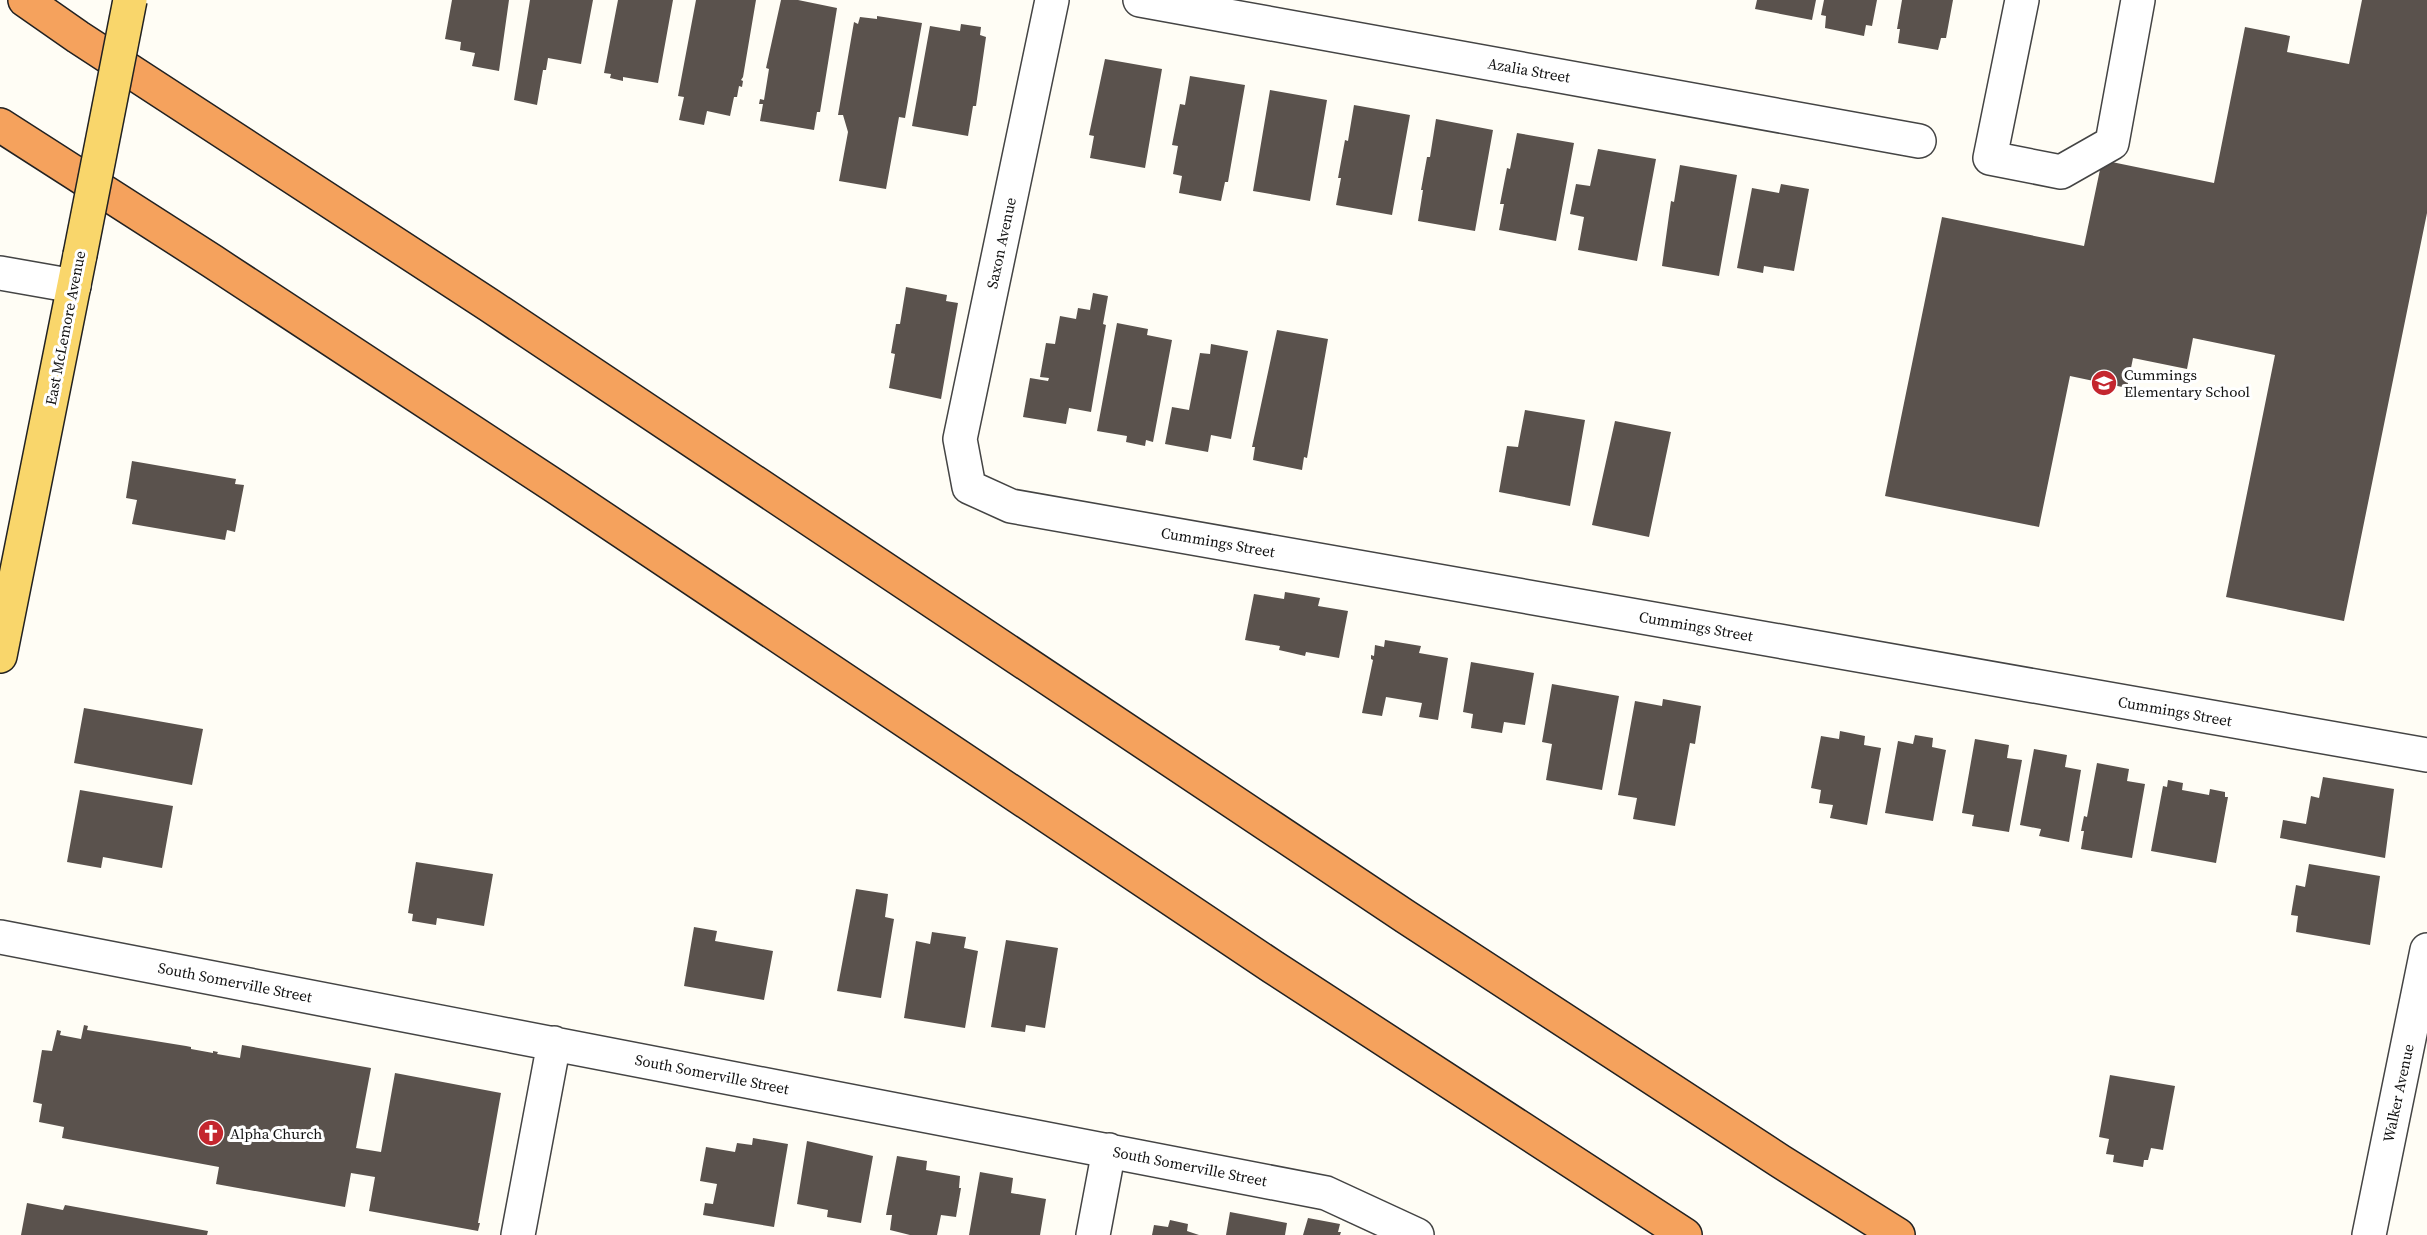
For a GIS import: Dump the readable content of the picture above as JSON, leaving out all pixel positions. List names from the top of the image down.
{
  "streets": {
    "main road": ["East McLemore Avenue"],
    "street": [
      "Azalia Street",
      "Saxon Avenue",
      "Cummings Street",
      "South Somerville Street",
      "Walker Avenue"
    ]
  },
  "crossings": [
    ["Saxon Avenue", "Cummings Street"]
  ],
  "places": {
    "school or university": ["Cummings Elementary School"],
    "church": ["Alpha Church"]
  }
}
